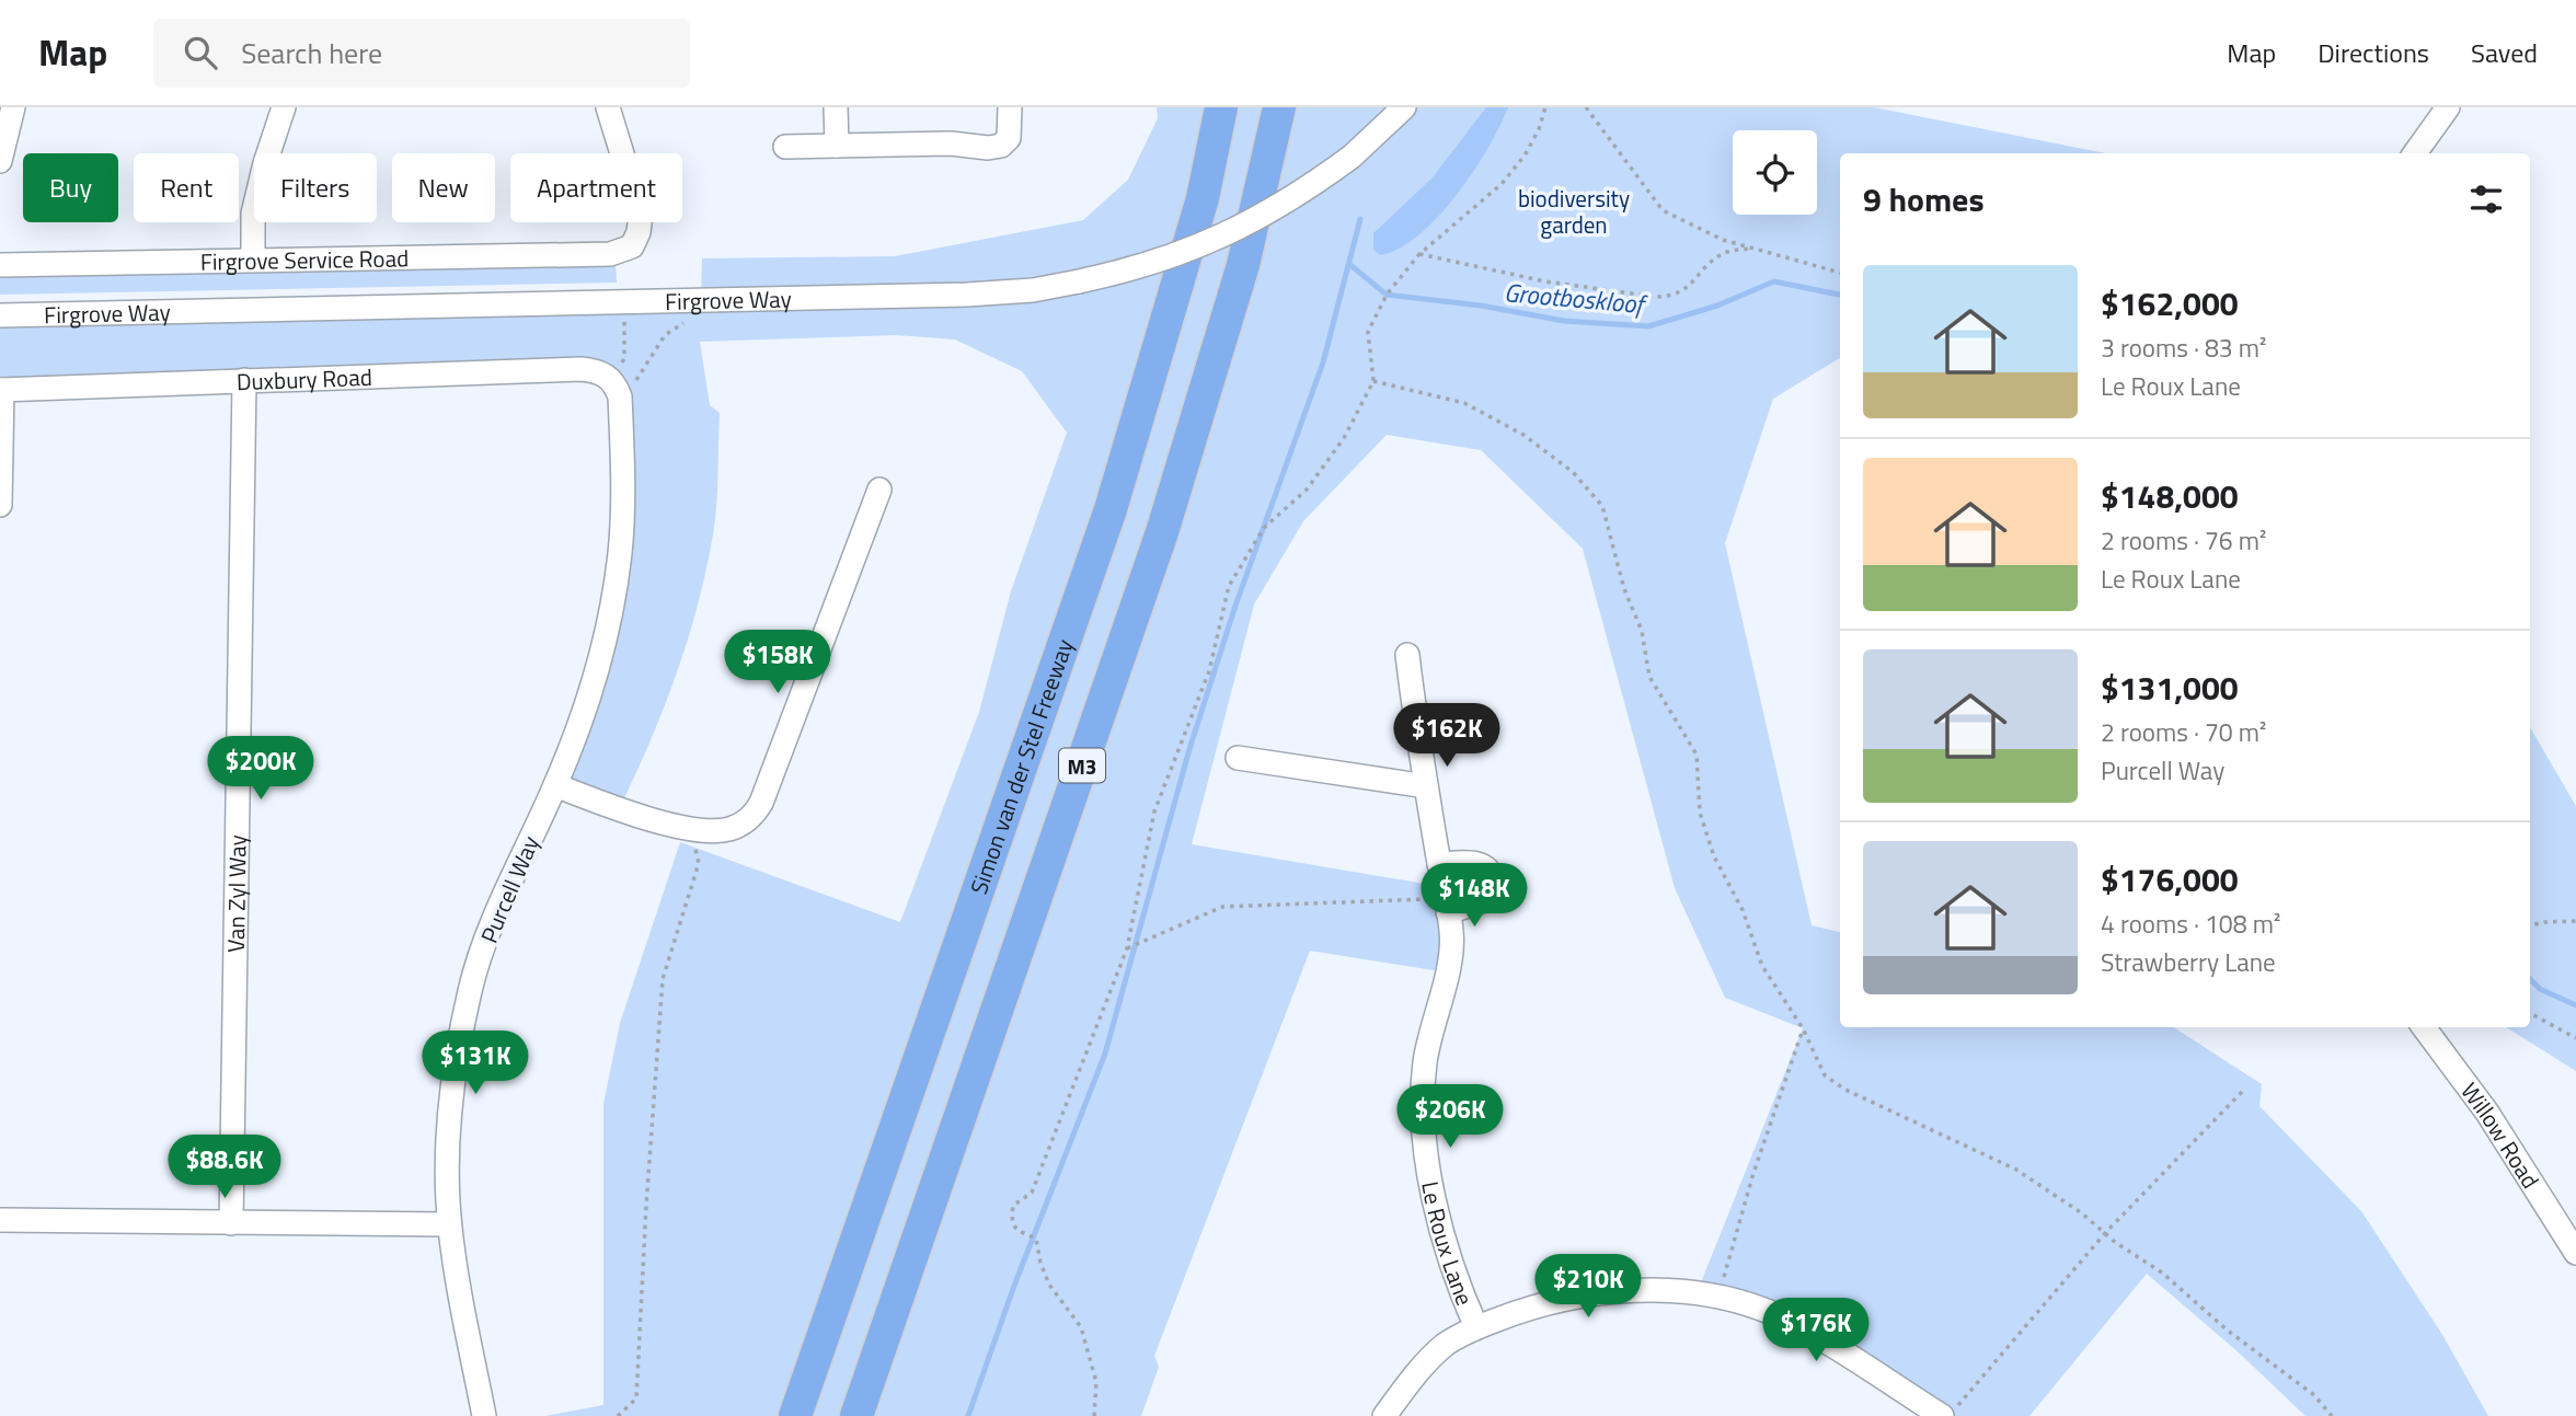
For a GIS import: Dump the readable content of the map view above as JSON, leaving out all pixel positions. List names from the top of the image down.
{
  "streets": {
    "highway": ["Simon van der Stel Freeway", "M3"],
    "street": [
      "Firgrove Service Road",
      "Firgrove Way",
      "Duxbury Road",
      "Purcell Way",
      "Van Zyl Way",
      "Willow Road",
      "Le Roux Lane"
    ]
  },
  "crossings": [
    ["Duxbury Road", "Purcell Way"],
    ["Duxbury Road", "Van Zyl Way"]
  ],
  "water": ["Grootboskloof"],
  "parks": ["biodiversity garden"],
  "page": {
    "header": "Map",
    "search": "Search here",
    "nav": ["Map", "Directions", "Saved"],
    "chip": [
      "Buy",
      "Rent",
      "Filters",
      "New",
      "Apartment"
    ],
    "heading": "9 homes",
    "list": [
      {
        "name": "$162,000",
        "note": "3 rooms · 83 m² · Le Roux Lane"
      },
      {
        "name": "$148,000",
        "note": "2 rooms · 76 m² · Le Roux Lane"
      },
      {
        "name": "$131,000",
        "note": "2 rooms · 70 m² · Purcell Way"
      },
      {
        "name": "$176,000",
        "note": "4 rooms · 108 m² · Strawberry Lane"
      }
    ],
    "price": [
      "$158K",
      "$162K",
      "$200K",
      "$148K",
      "$131K",
      "$206K",
      "$88.6K",
      "$210K",
      "$176K"
    ]
  }
}
